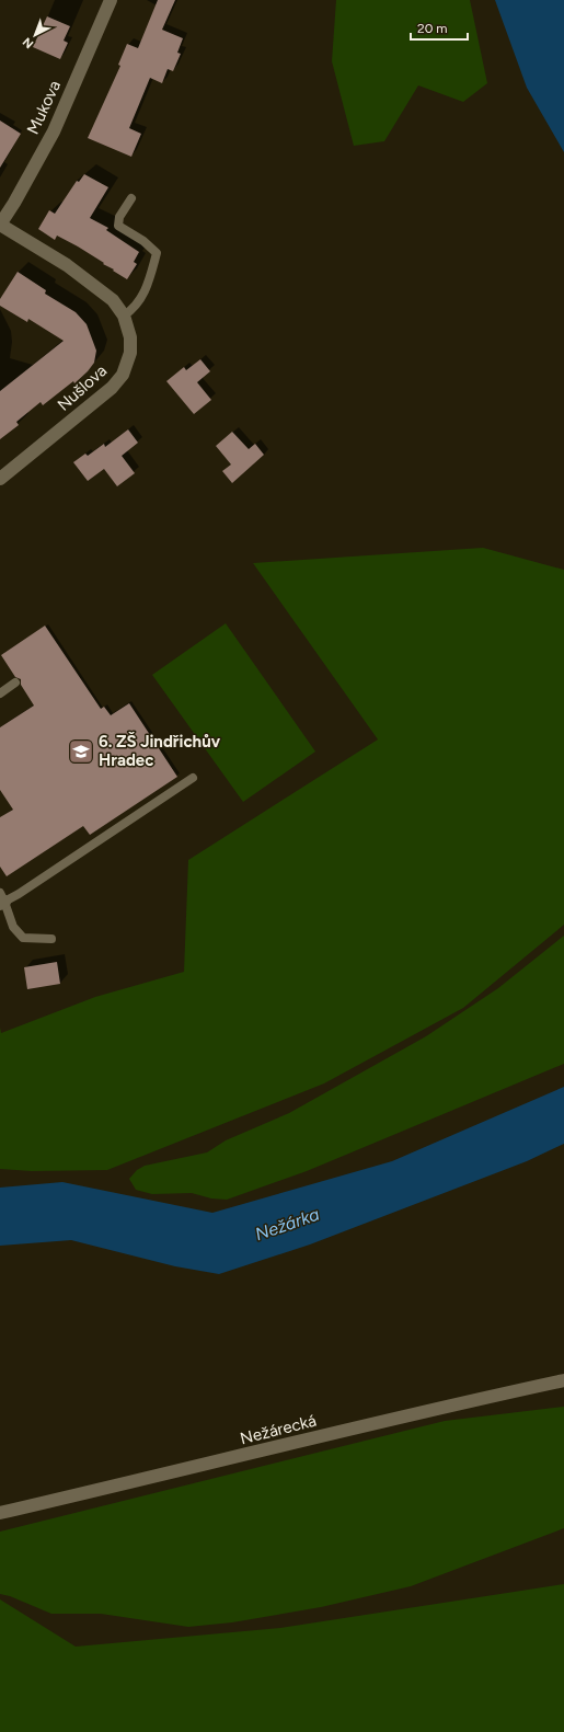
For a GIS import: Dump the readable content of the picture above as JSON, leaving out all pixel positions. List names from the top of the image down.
{
  "streets": {
    "street": ["Mukova", "Nušlova", "Nežárecká"]
  },
  "crossings": [
    ["Mukova", "Nušlova"]
  ],
  "water": ["Nežárka"],
  "places": {
    "school or university": ["6. ZŠ Jindřichův Hradec"]
  },
  "scale_bar": "20 m",
  "north": "bottom left"
}
